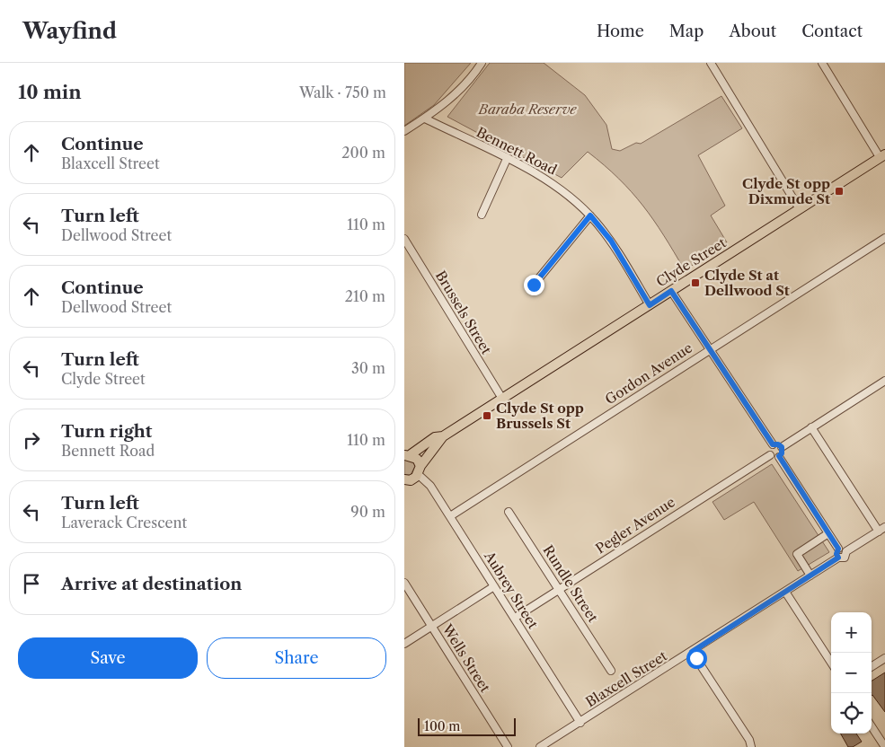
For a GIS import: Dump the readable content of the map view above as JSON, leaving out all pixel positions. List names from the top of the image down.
{
  "streets": {
    "main road": ["Clyde Street"],
    "street": [
      "Bennett Road",
      "Brussels Street",
      "Gordon Avenue",
      "Pegler Avenue",
      "Rundle Street",
      "Aubrey Street",
      "Wells Street",
      "Blaxcell Street"
    ]
  },
  "crossings": [
    ["Bennett Road", "Clyde Street"],
    ["Clyde Street", "Brussels Street"],
    ["Clyde Street", "Aubrey Street"],
    ["Gordon Avenue", "Aubrey Street"],
    ["Pegler Avenue", "Rundle Street"],
    ["Pegler Avenue", "Aubrey Street"],
    ["Aubrey Street", "Blaxcell Street"]
  ],
  "parks": ["Baraba Reserve"],
  "places": {
    "transit": ["Clyde St opp Dixmude St", "Clyde St at Dellwood St", "Clyde St opp Brussels St"]
  },
  "scale_bar": "100 m",
  "page": {
    "header": "Wayfind",
    "nav": [
      "Home",
      "Map",
      "About",
      "Contact"
    ],
    "heading": ["10 min", "Walk · 750 m"],
    "list": [
      ["Continue", "Blaxcell Street", "200 m"],
      ["Turn left", "Dellwood Street", "110 m"],
      ["Continue", "Dellwood Street", "210 m"],
      ["Turn left", "Clyde Street", "30 m"],
      ["Turn right", "Bennett Road", "110 m"],
      ["Turn left", "Laverack Crescent", "90 m"],
      "Arrive at destination"
    ],
    "map_buttons": ["+", "−"],
    "buttons": ["Save", "Share"],
    "scale": "100 m"
  }
}
